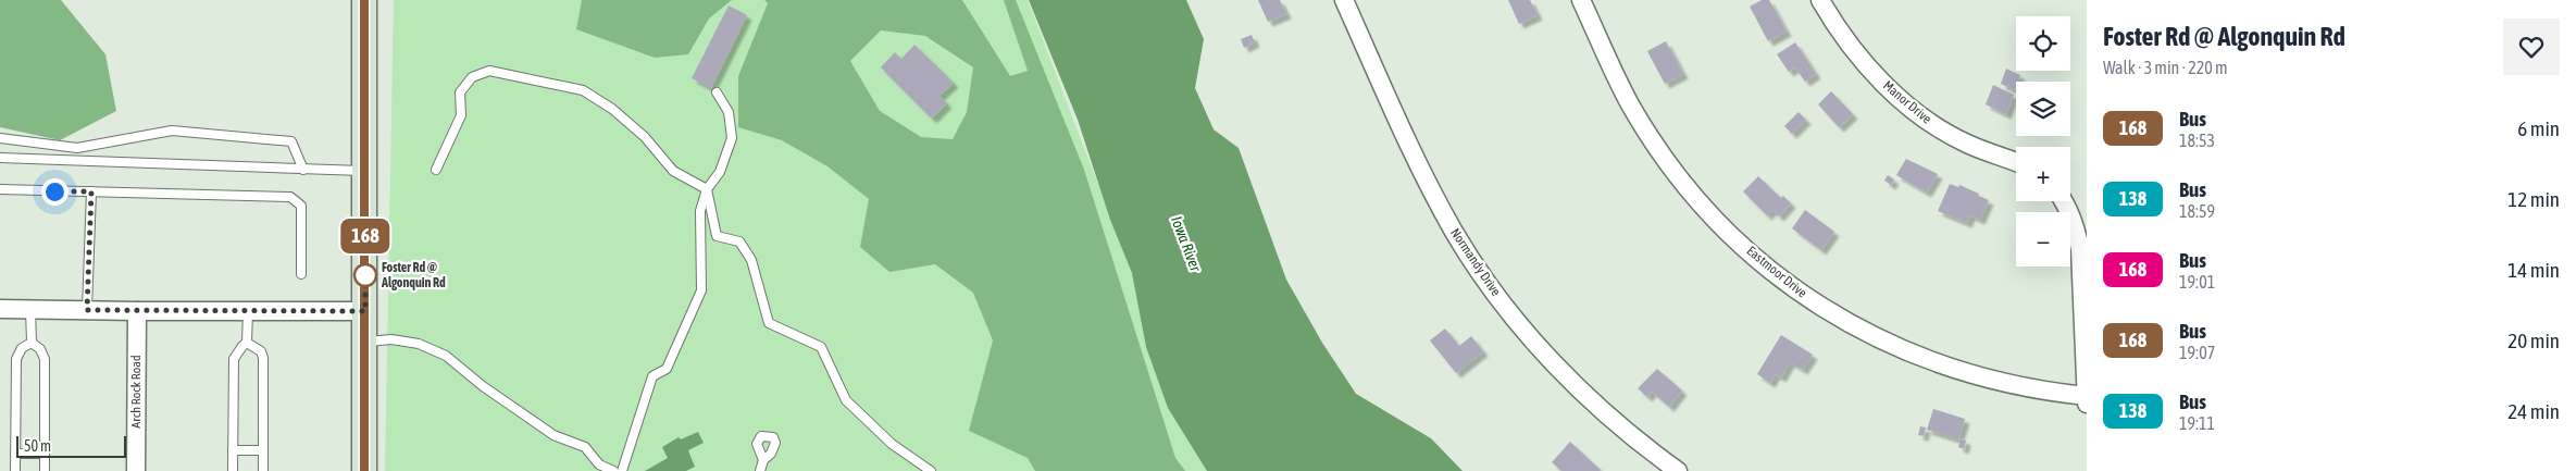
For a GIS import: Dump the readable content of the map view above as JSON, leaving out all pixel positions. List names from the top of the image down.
{
  "streets": {
    "street": [
      "Manor Drive",
      "Normandy Drive",
      "Eastmoor Drive",
      "Arch Rock Road"
    ]
  },
  "water": ["Iowa River"],
  "places": ["Foster Rd @ Algonquin Rd"],
  "lines": ["bus line 168"],
  "scale_bar": "50 m",
  "page": {
    "on_map": "168",
    "heading": ["Foster Rd @ Algonquin Rd", "Walk · 3 min · 220 m"],
    "map_buttons": ["+", "−"],
    "list": [
      {
        "mark": "168",
        "name": "Bus",
        "note": "18:53",
        "value": "6 min"
      },
      {
        "mark": "138",
        "name": "Bus",
        "note": "18:59",
        "value": "12 min"
      },
      {
        "mark": "168",
        "name": "Bus",
        "note": "19:01",
        "value": "14 min"
      },
      {
        "mark": "168",
        "name": "Bus",
        "note": "19:07",
        "value": "20 min"
      },
      {
        "mark": "138",
        "name": "Bus",
        "note": "19:11",
        "value": "24 min"
      }
    ],
    "scale": "50 m"
  }
}
